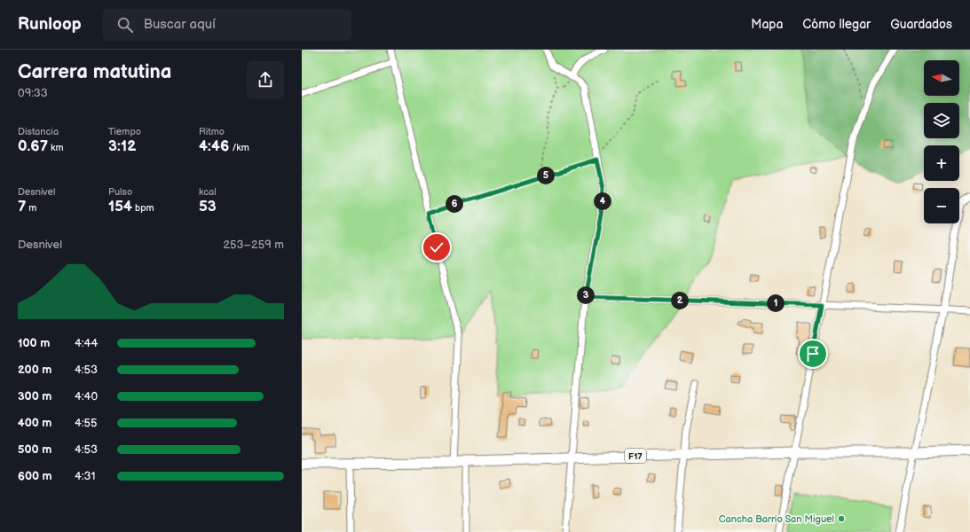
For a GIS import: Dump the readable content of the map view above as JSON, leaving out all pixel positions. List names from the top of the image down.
{
  "streets": {
    "highway": ["F17"]
  },
  "places": ["Cancha Barrio San Miguel"],
  "north": "left",
  "page": {
    "header": "Runloop",
    "search": "Buscar aquí",
    "nav": ["Mapa", "Cómo llegar", "Guardados"],
    "heading": ["Carrera matutina", "09:33"],
    "map_buttons": ["+", "−"],
    "stats": [
      ["Distancia", "0.67 km"],
      ["Tiempo", "3:12"],
      ["Ritmo", "4:46 /km"],
      ["Desnivel", "7 m"],
      ["Pulso", "154 bpm"],
      ["kcal", "53"]
    ],
    "pins": [
      "5",
      "4",
      "6",
      "3",
      "2",
      "1"
    ],
    "chart": ["Desnivel", "253–259 m"],
    "list": [
      {
        "name": "100 m",
        "note": "4:44"
      },
      {
        "name": "200 m",
        "note": "4:53"
      },
      {
        "name": "300 m",
        "note": "4:40"
      },
      {
        "name": "400 m",
        "note": "4:55"
      },
      {
        "name": "500 m",
        "note": "4:53"
      },
      {
        "name": "600 m",
        "note": "4:31"
      }
    ]
  }
}
